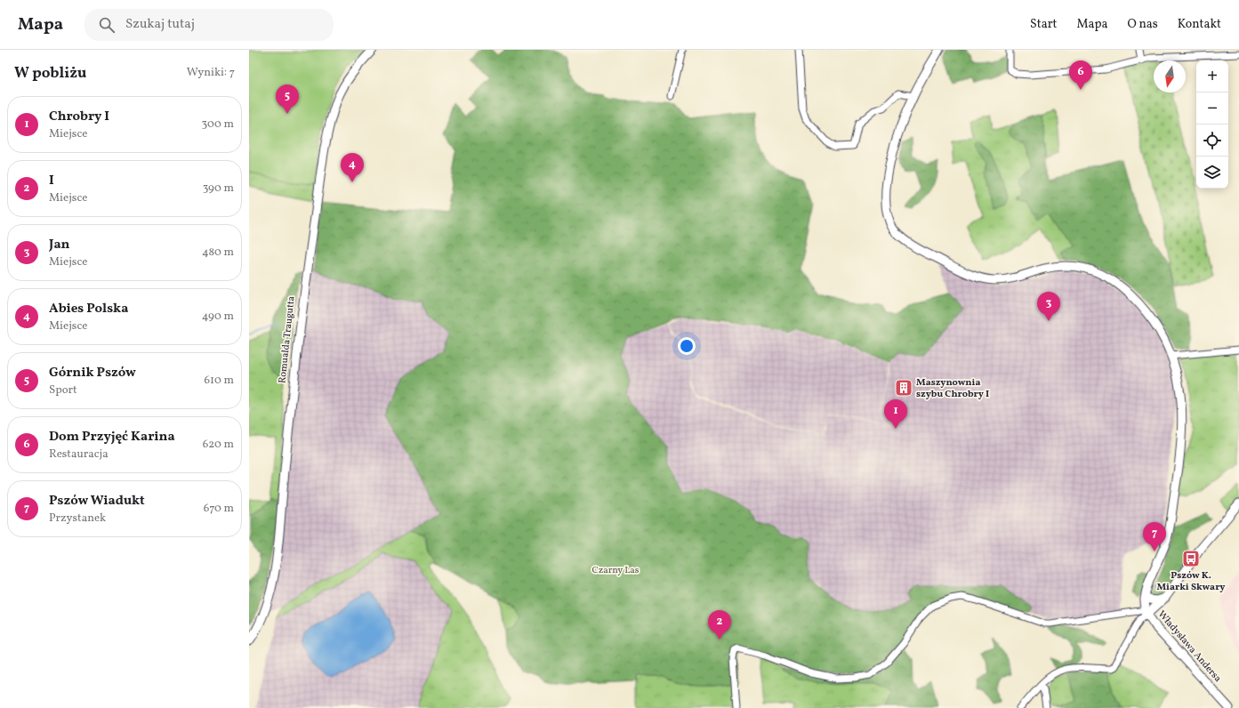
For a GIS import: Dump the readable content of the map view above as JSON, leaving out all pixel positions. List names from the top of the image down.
{
  "streets": {
    "main road": ["Romualda Traugutta", "Władysława Andersa"]
  },
  "parks": ["Czarny Las"],
  "places": {
    "building": ["Maszynownia szybu Chrobry I"],
    "bus stop": ["Pszów K. Miarki Skwary"]
  },
  "north": "bottom",
  "page": {
    "header": "Mapa",
    "search": "Szukaj tutaj",
    "nav": [
      "Start",
      "Mapa",
      "O nas",
      "Kontakt"
    ],
    "heading": ["W pobliżu", "Wyniki: 7"],
    "map_buttons": ["+", "−"],
    "pins": [
      "6",
      "5",
      "4",
      "3",
      "1",
      "7",
      "2"
    ],
    "list": [
      {
        "mark": "1",
        "name": "Chrobry I",
        "note": "Miejsce",
        "value": "300 m"
      },
      {
        "mark": "2",
        "name": "I",
        "note": "Miejsce",
        "value": "390 m"
      },
      {
        "mark": "3",
        "name": "Jan",
        "note": "Miejsce",
        "value": "480 m"
      },
      {
        "mark": "4",
        "name": "Abies Polska",
        "note": "Miejsce",
        "value": "490 m"
      },
      {
        "mark": "5",
        "name": "Górnik Pszów",
        "note": "Sport",
        "value": "610 m"
      },
      {
        "mark": "6",
        "name": "Dom Przyjęć Karina",
        "note": "Restauracja",
        "value": "620 m"
      },
      {
        "mark": "7",
        "name": "Pszów Wiadukt",
        "note": "Przystanek",
        "value": "670 m"
      }
    ]
  }
}
